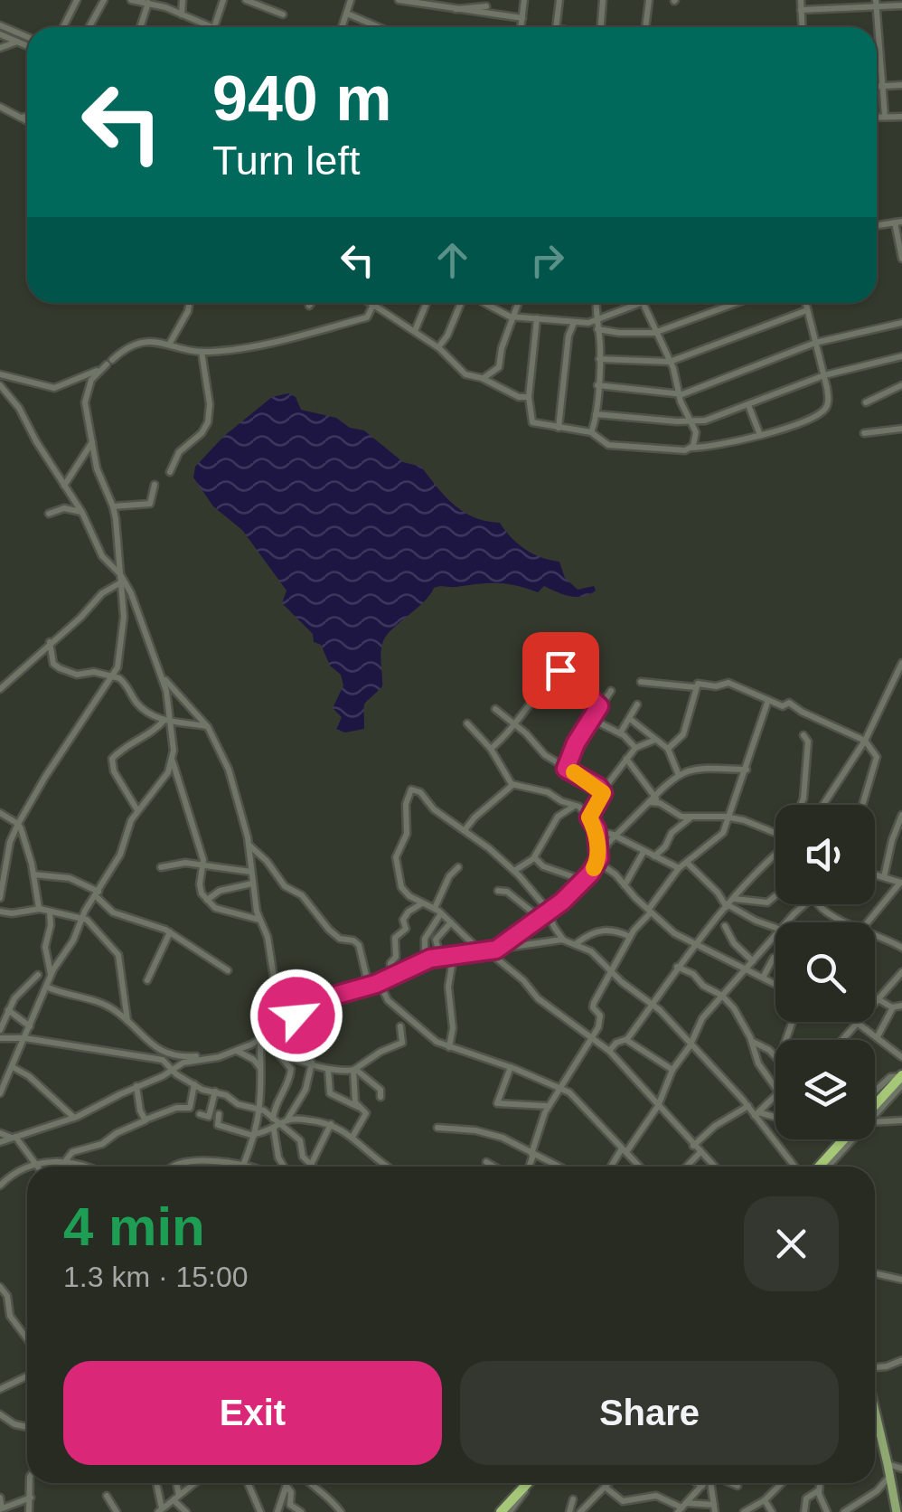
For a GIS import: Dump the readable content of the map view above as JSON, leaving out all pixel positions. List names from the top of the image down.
{
  "page": {
    "turn": ["940 m", "Turn left"],
    "heading": ["4 min", "1.3 km · 15:00"],
    "buttons": ["Exit", "Share"]
  }
}
